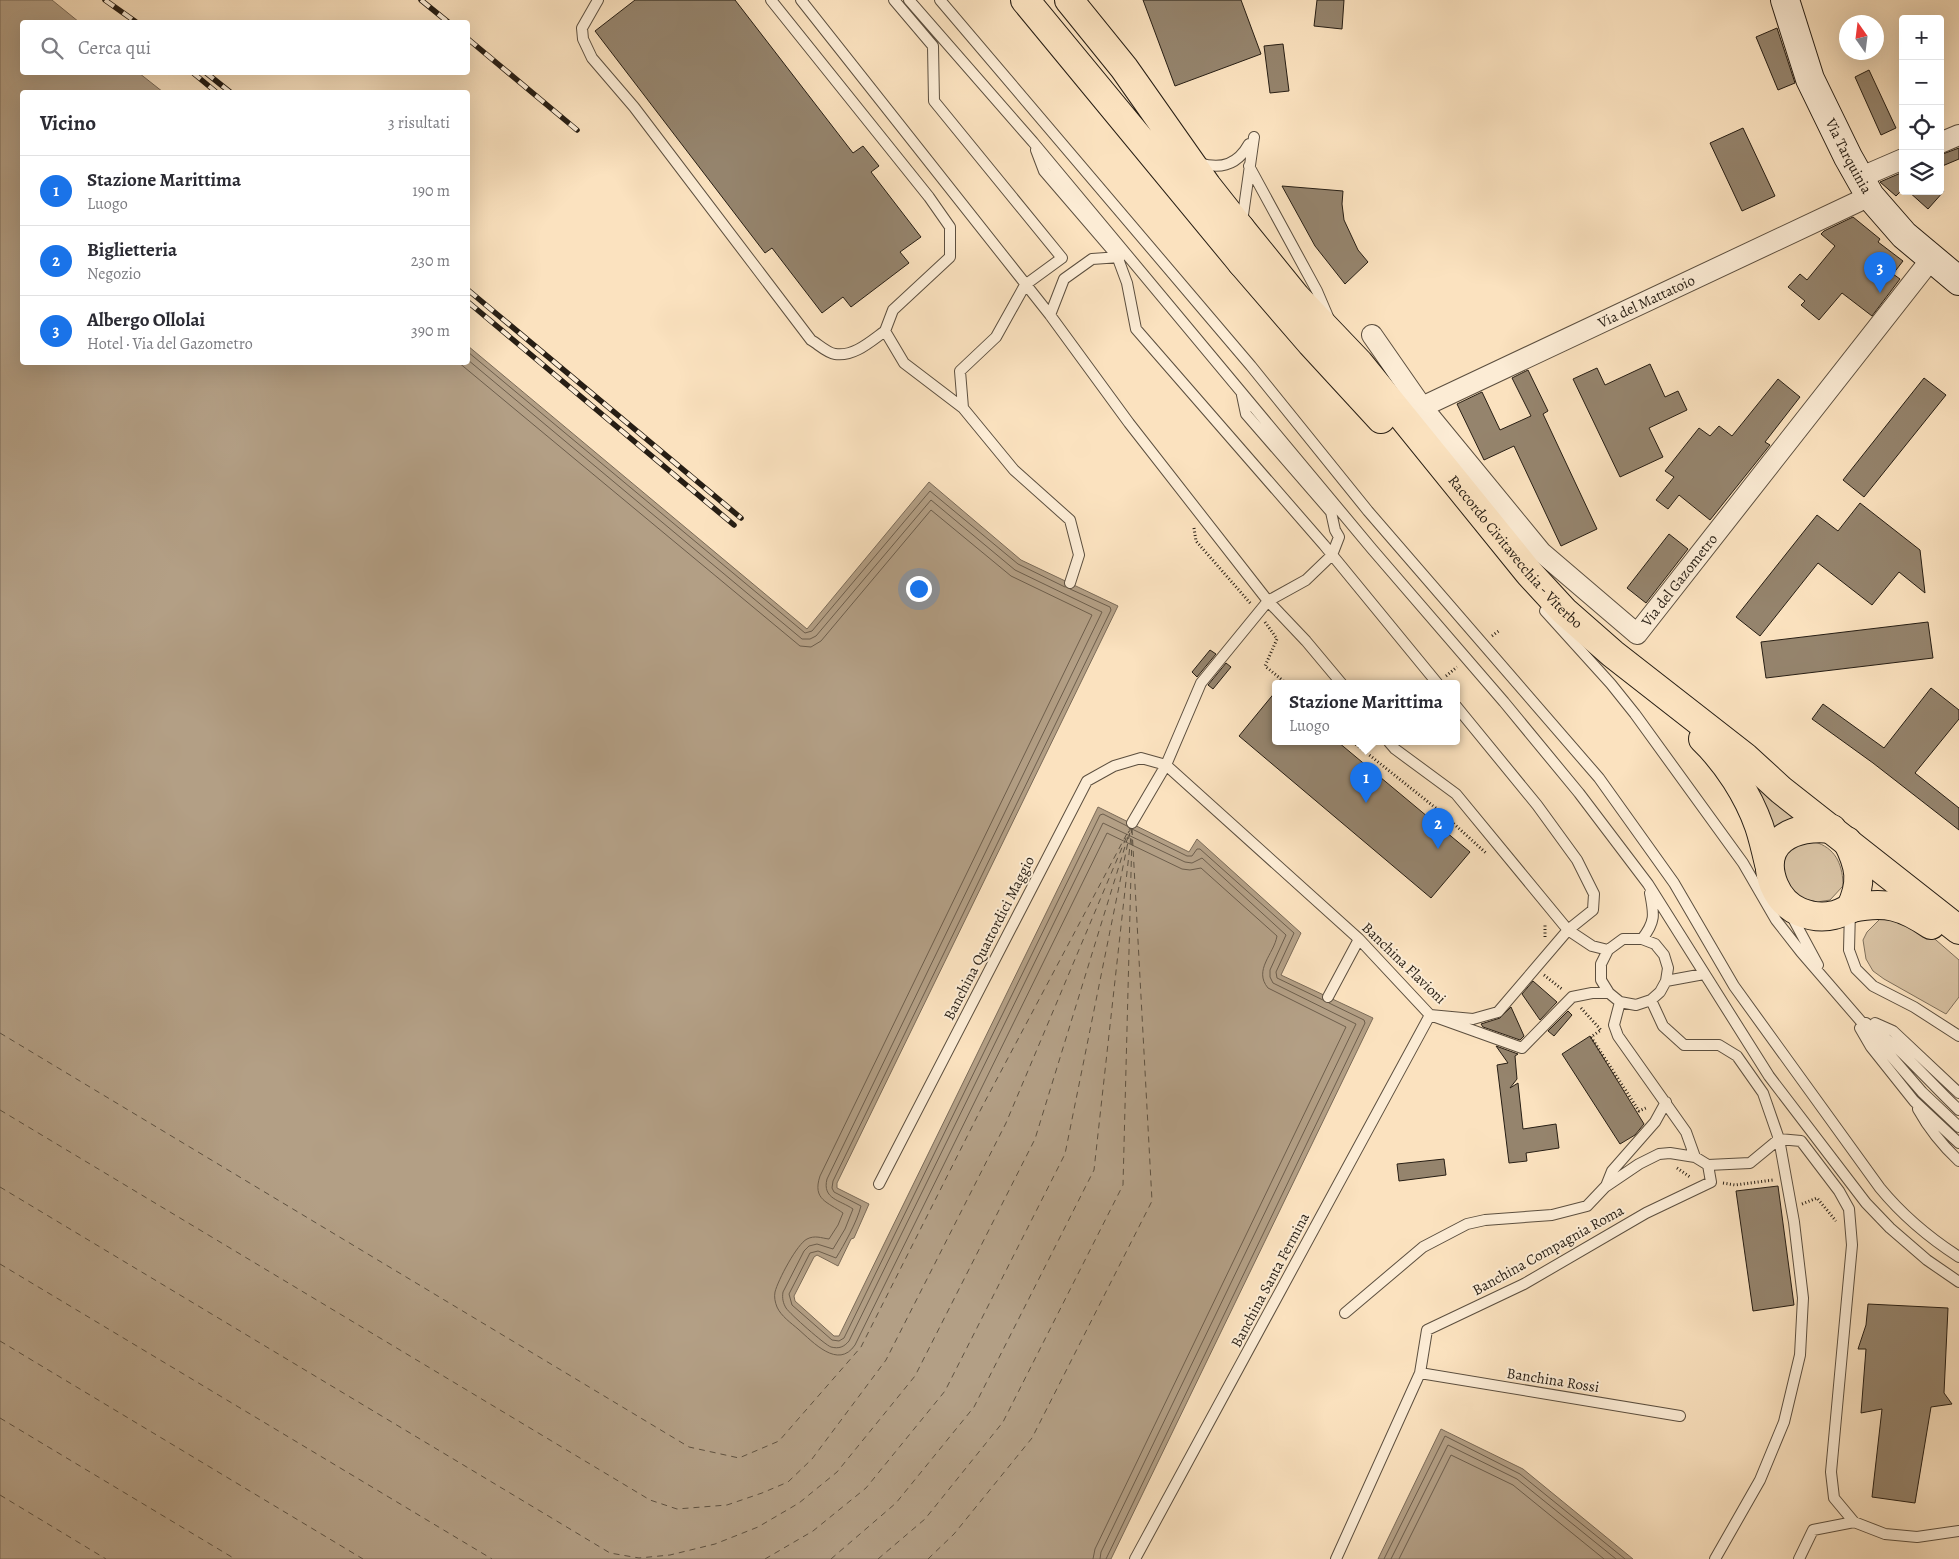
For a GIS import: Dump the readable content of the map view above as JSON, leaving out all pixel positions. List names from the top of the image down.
{
  "streets": {
    "main road": ["Via Tarquinia", "Raccordo Civitavecchia - Viterbo"],
    "street": ["Via del Mattatoio", "Via del Gazometro"],
    "lane": [
      "Banchina Quattordici Maggio",
      "Banchina Flavioni",
      "Banchina Compagnia Roma",
      "Banchina Santa Fermina",
      "Banchina Rossi"
    ]
  },
  "crossings": [
    ["Via Tarquinia", "Via del Mattatoio"],
    ["Via Tarquinia", "Via del Gazometro"],
    ["Via del Mattatoio", "Via del Gazometro"],
    ["Banchina Quattordici Maggio", "Banchina Flavioni"],
    ["Banchina Flavioni", "Banchina Santa Fermina"],
    ["Banchina Compagnia Roma", "Banchina Rossi"]
  ],
  "north": "top",
  "page": {
    "map_buttons": ["+", "−"],
    "search": "Cerca qui",
    "heading": ["Vicino", "3 risultati"],
    "list": [
      {
        "mark": "1",
        "name": "Stazione Marittima",
        "note": "Luogo",
        "value": "190 m"
      },
      {
        "mark": "2",
        "name": "Biglietteria",
        "note": "Negozio",
        "value": "230 m"
      },
      {
        "mark": "3",
        "name": "Albergo Ollolai",
        "note": "Hotel · Via del Gazometro",
        "value": "390 m"
      }
    ],
    "pins": ["3", "1", "2"],
    "popup": ["Stazione Marittima", "Luogo"]
  }
}
